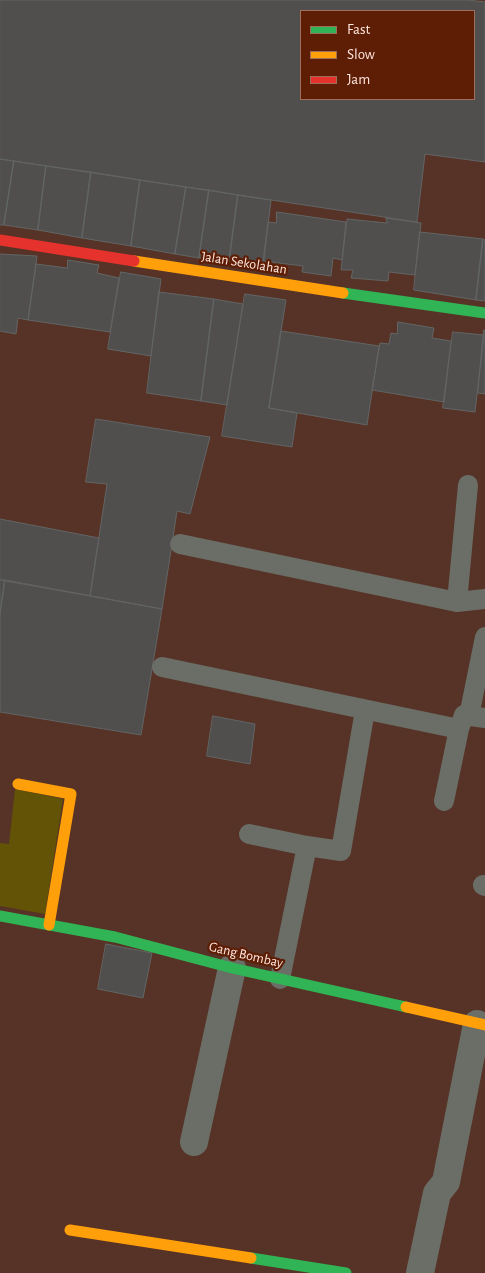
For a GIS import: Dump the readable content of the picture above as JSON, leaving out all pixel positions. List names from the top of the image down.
{
  "streets": {
    "street": ["Jalan Sekolahan", "Gang Bombay"]
  },
  "legend": ["Fast", "Slow", "Jam"]
}
